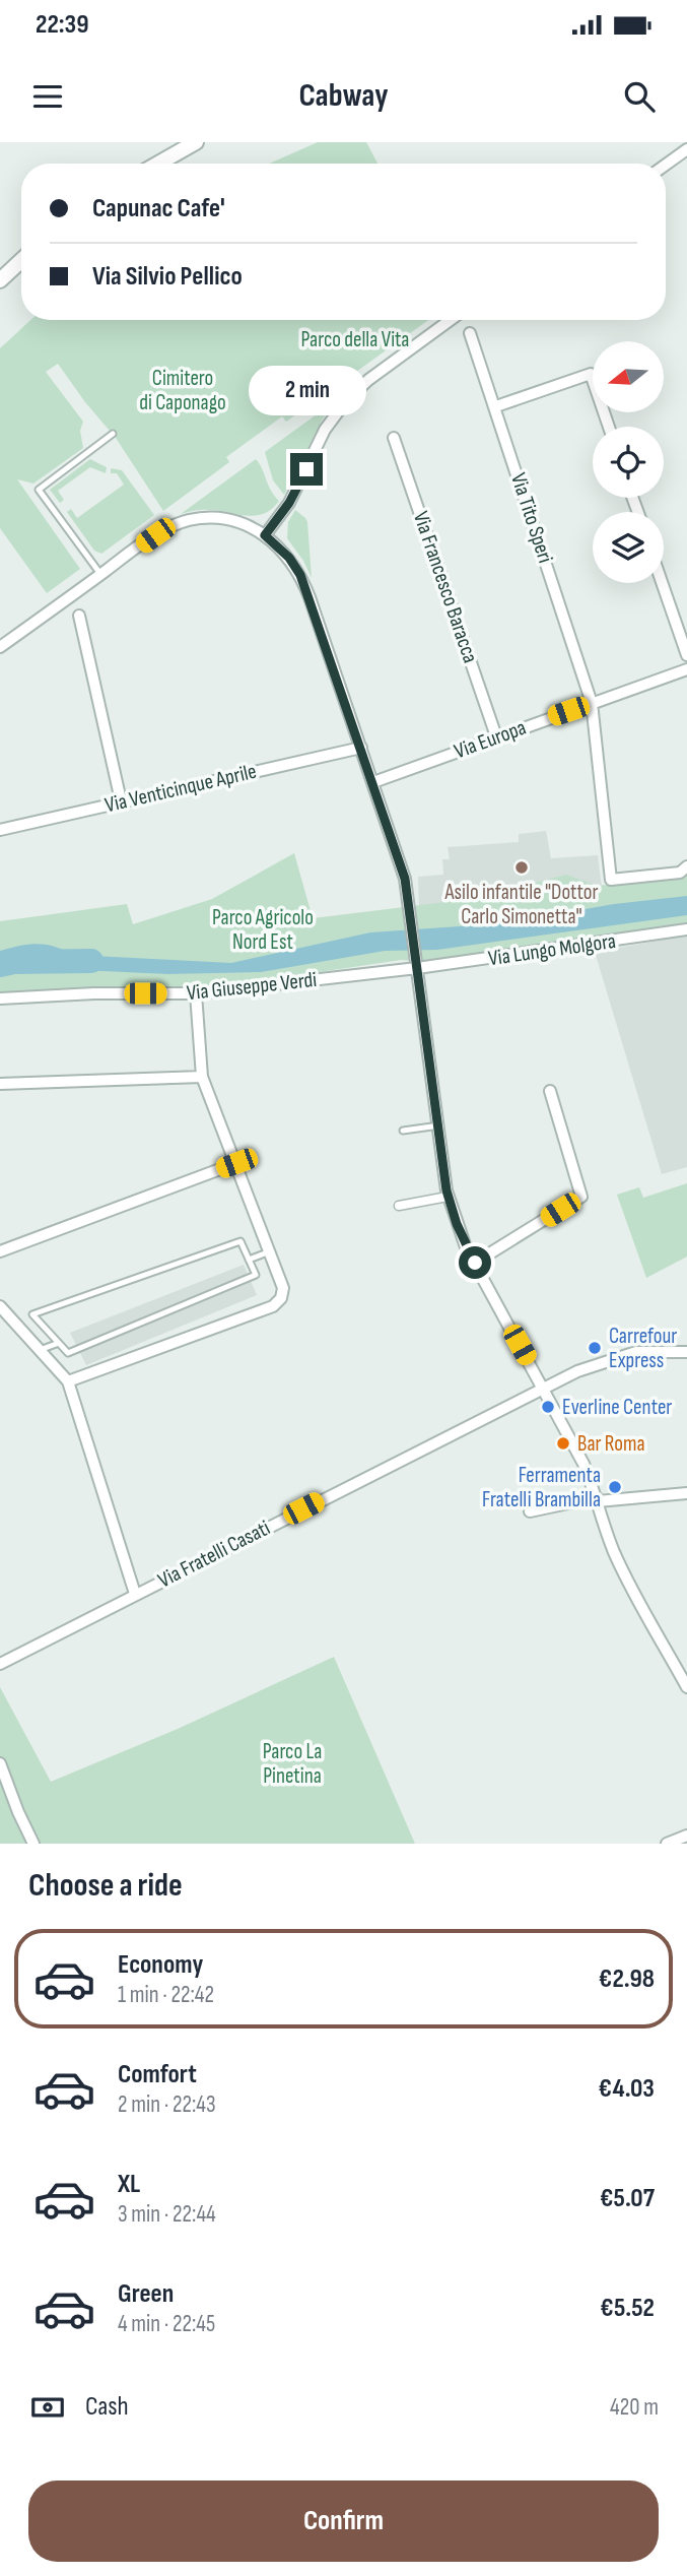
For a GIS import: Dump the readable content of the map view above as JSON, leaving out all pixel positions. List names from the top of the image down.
{
  "streets": {
    "street": [
      "Via Tito Speri",
      "Via Francesco Baracca",
      "Via Europa",
      "Via Venticinque Aprile",
      "Via Lungo Molgora",
      "Via Giuseppe Verdi",
      "Via Fratelli Casati"
    ]
  },
  "crossings": [
    ["Via Tito Speri", "Via Europa"],
    ["Via Francesco Baracca", "Via Europa"],
    ["Via Lungo Molgora", "Via Giuseppe Verdi"]
  ],
  "parks": [
    "Parco della Vita",
    "Cimitero di Caponago",
    "Parco Agricolo Nord Est",
    "Parco La Pinetina"
  ],
  "places": [
    "Asilo infantile \"Dottor Carlo Simonetta\"",
    "Carrefour Express",
    "Everline Center",
    "Bar Roma",
    "Ferramenta Fratelli Brambilla"
  ],
  "north": "left",
  "page": {
    "status": "22:39",
    "header": "Cabway",
    "banner": ["Capunac Cafe'", "Via Silvio Pellico"],
    "bubble": "2 min",
    "heading": "Choose a ride",
    "list": [
      {
        "name": "Economy",
        "note": "1 min · 22:42",
        "value": "€2.98"
      },
      {
        "name": "Comfort",
        "note": "2 min · 22:43",
        "value": "€4.03"
      },
      {
        "name": "XL",
        "note": "3 min · 22:44",
        "value": "€5.07"
      },
      {
        "name": "Green",
        "note": "4 min · 22:45",
        "value": "€5.52"
      }
    ],
    "pay": ["Cash", "420 m"],
    "buttons": "Confirm"
  }
}
